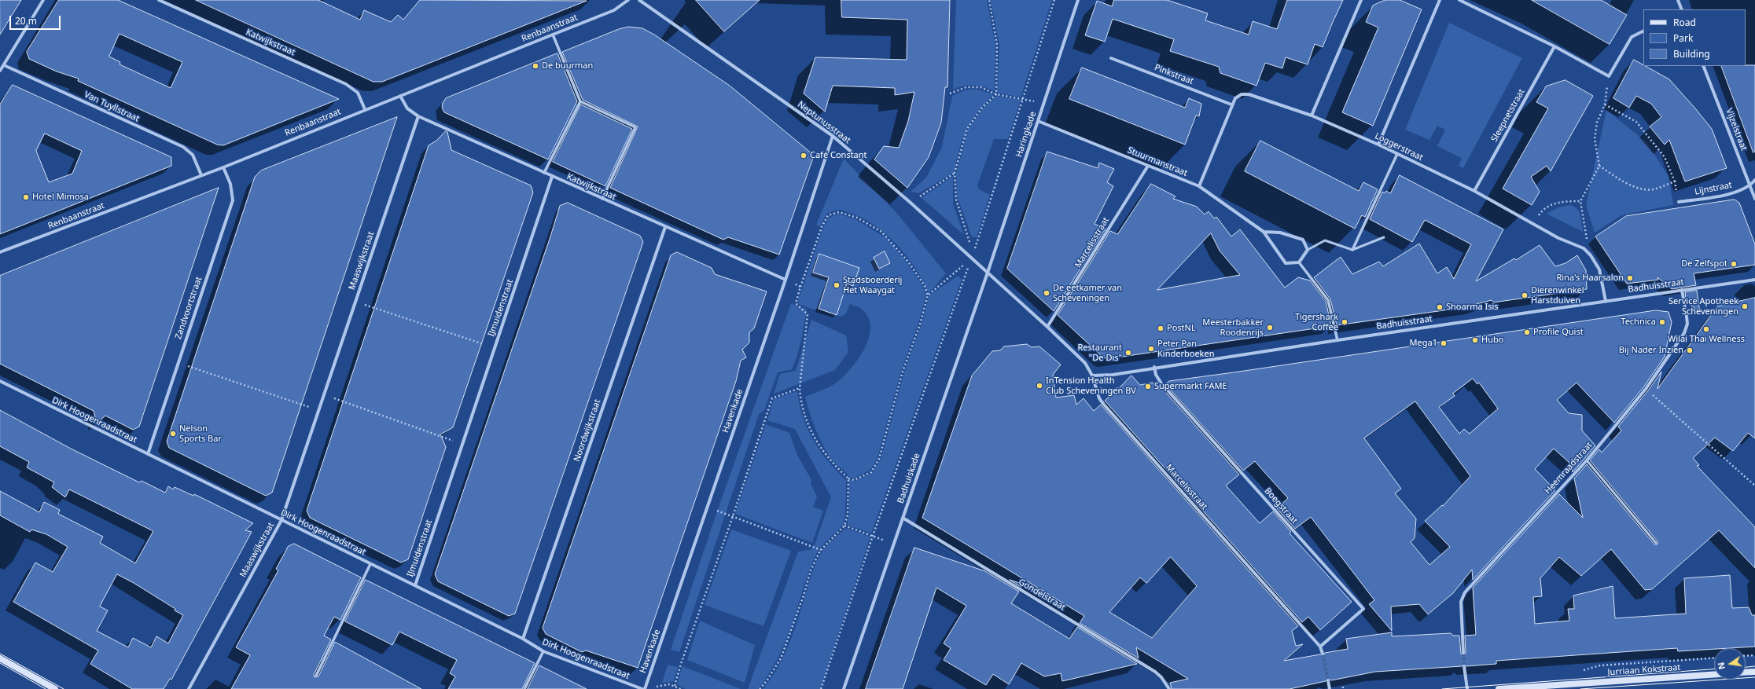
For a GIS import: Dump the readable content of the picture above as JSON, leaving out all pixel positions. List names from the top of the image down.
{
  "streets": {
    "main road": ["Jurriaan Kokstraat"],
    "street": [
      "Renbaanstraat",
      "Katwijkstraat",
      "Pinkstraat",
      "Van Tuyllstraat",
      "Sleepnetstraat",
      "Neptunusstraat",
      "Vijzelstraat",
      "Haringkade",
      "Loggerstraat",
      "Stuurmanstraat",
      "Lijnstraat",
      "Marcelisstraat",
      "Maaswijkstraat",
      "Badhuisstraat",
      "Zandvoortstraat",
      "IJmuidenstraat",
      "Havenkade",
      "Dirk Hoogenraadstraat",
      "Noordwijkstraat",
      "Heemraadstraat",
      "Badhuiskade",
      "Boegstraat",
      "Gondelstraat"
    ]
  },
  "crossings": [
    ["Renbaanstraat", "Katwijkstraat"],
    ["Renbaanstraat", "Van Tuyllstraat"],
    ["Renbaanstraat", "Zandvoortstraat"],
    ["Katwijkstraat", "Maaswijkstraat"],
    ["Katwijkstraat", "IJmuidenstraat"],
    ["Katwijkstraat", "Havenkade"],
    ["Katwijkstraat", "Noordwijkstraat"],
    ["Pinkstraat", "Loggerstraat"],
    ["Sleepnetstraat", "Loggerstraat"],
    ["Neptunusstraat", "Haringkade"],
    ["Neptunusstraat", "Marcelisstraat"],
    ["Neptunusstraat", "Havenkade"],
    ["Neptunusstraat", "Badhuiskade"],
    ["Vijzelstraat", "Lijnstraat"],
    ["Haringkade", "Stuurmanstraat"],
    ["Haringkade", "Marcelisstraat"],
    ["Haringkade", "Badhuiskade"],
    ["Loggerstraat", "Stuurmanstraat"],
    ["Loggerstraat", "Badhuisstraat"],
    ["Stuurmanstraat", "Marcelisstraat"],
    ["Marcelisstraat", "Badhuisstraat"],
    ["Marcelisstraat", "Badhuiskade"],
    ["Marcelisstraat", "Boegstraat"],
    ["Maaswijkstraat", "IJmuidenstraat"],
    ["Maaswijkstraat", "Dirk Hoogenraadstraat"],
    ["Badhuisstraat", "Heemraadstraat"],
    ["Badhuisstraat", "Boegstraat"],
    ["Zandvoortstraat", "Dirk Hoogenraadstraat"],
    ["IJmuidenstraat", "Dirk Hoogenraadstraat"],
    ["Havenkade", "Dirk Hoogenraadstraat"],
    ["Dirk Hoogenraadstraat", "Noordwijkstraat"],
    ["Badhuiskade", "Gondelstraat"]
  ],
  "places": [
    "De buurman",
    "Café Constant",
    "Hotel Mimosa",
    "De Zelfspot",
    "Rina's Haarsalon",
    "Stadsboerderij Het Waaygat",
    "De eetkamer van Scheveningen",
    "Dierenwinkel Harstduiven",
    "Service Apotheek Scheveningen",
    "Shoarma Isis",
    "Tigershark Coffee",
    "Technica",
    "Meesterbakker Roodenrijs",
    "PostNL",
    "Wilai Thai Wellness",
    "Profile Quist",
    "Hubo",
    "Mega1",
    "Peter Pan Kinderboeken",
    "Bij Nader Inzien",
    "Restaurant \"De Dis\"",
    "InTension Health Club Scheveningen BV",
    "Supermarkt FAME",
    "Nelson Sports Bar"
  ],
  "legend": ["Road", "Park", "Building"],
  "scale_bar": "20 m",
  "north": "left"
}
